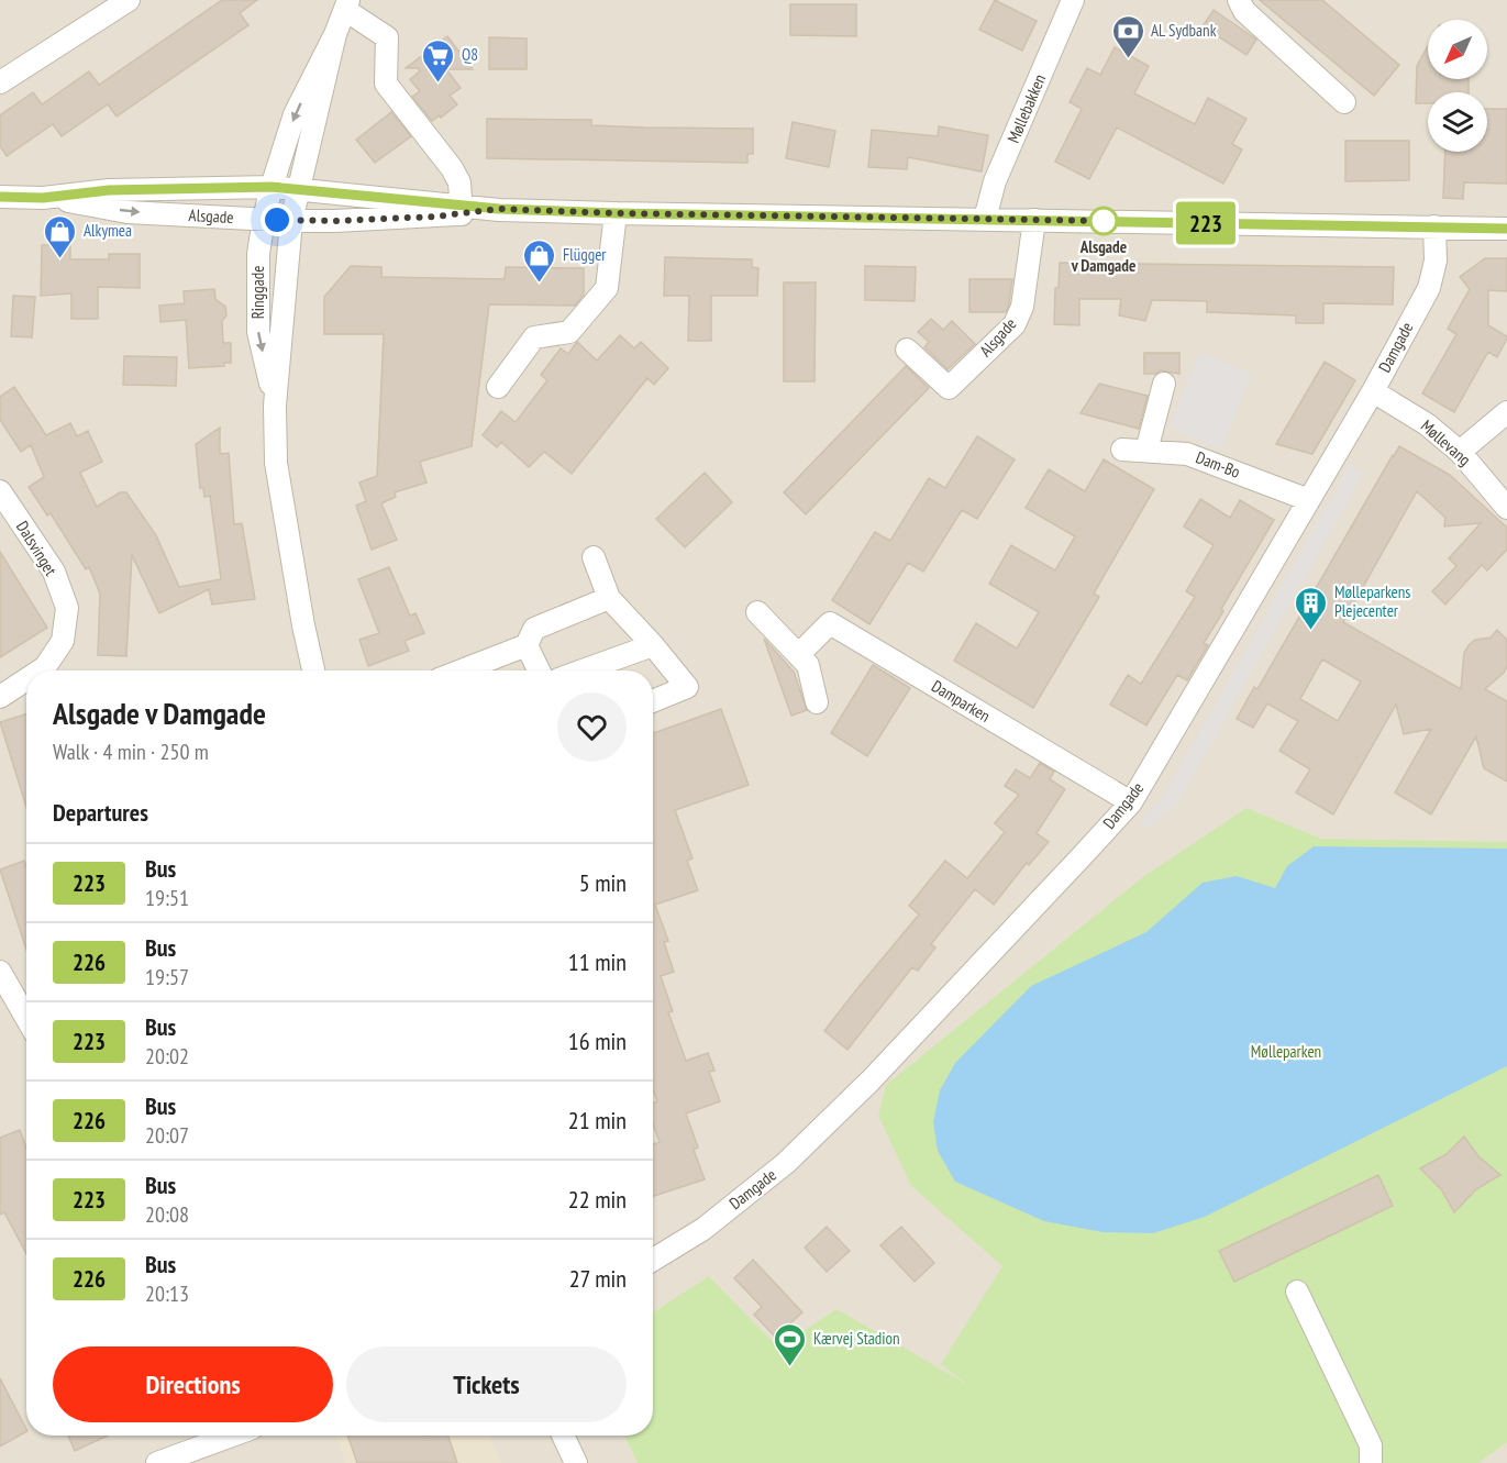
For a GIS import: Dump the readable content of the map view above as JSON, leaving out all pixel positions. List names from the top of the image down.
{
  "streets": {
    "street": [
      "Møllebakken",
      "Alsgade",
      "Ringgade",
      "Damgade",
      "Møllevang",
      "Dam-Bo",
      "Dalsvinget",
      "Damparken"
    ]
  },
  "crossings": [
    ["Møllebakken", "Alsgade"],
    ["Alsgade", "Ringgade"],
    ["Alsgade", "Damgade"],
    ["Damgade", "Møllevang"],
    ["Damgade", "Dam-Bo"],
    ["Damgade", "Damparken"]
  ],
  "parks": ["Mølleparken"],
  "places": {
    "bank": ["AL Sydbank"],
    "supermarket": ["Q8"],
    "other": ["Alsgade v Damgade"],
    "shop": ["Alkymea", "Flügger"],
    "building": ["Mølleparkens Plejecenter"],
    "sports": ["Kærvej Stadion"]
  },
  "lines": ["bus line 223"],
  "north": "bottom left",
  "page": {
    "on_map": "223",
    "heading": [
      ["Alsgade v Damgade", "Walk · 4 min · 250 m"],
      "Departures"
    ],
    "list": [
      {
        "mark": "223",
        "name": "Bus",
        "note": "19:51",
        "value": "5 min"
      },
      {
        "mark": "226",
        "name": "Bus",
        "note": "19:57",
        "value": "11 min"
      },
      {
        "mark": "223",
        "name": "Bus",
        "note": "20:02",
        "value": "16 min"
      },
      {
        "mark": "226",
        "name": "Bus",
        "note": "20:07",
        "value": "21 min"
      },
      {
        "mark": "223",
        "name": "Bus",
        "note": "20:08",
        "value": "22 min"
      },
      {
        "mark": "226",
        "name": "Bus",
        "note": "20:13",
        "value": "27 min"
      }
    ],
    "buttons": ["Directions", "Tickets"]
  }
}
